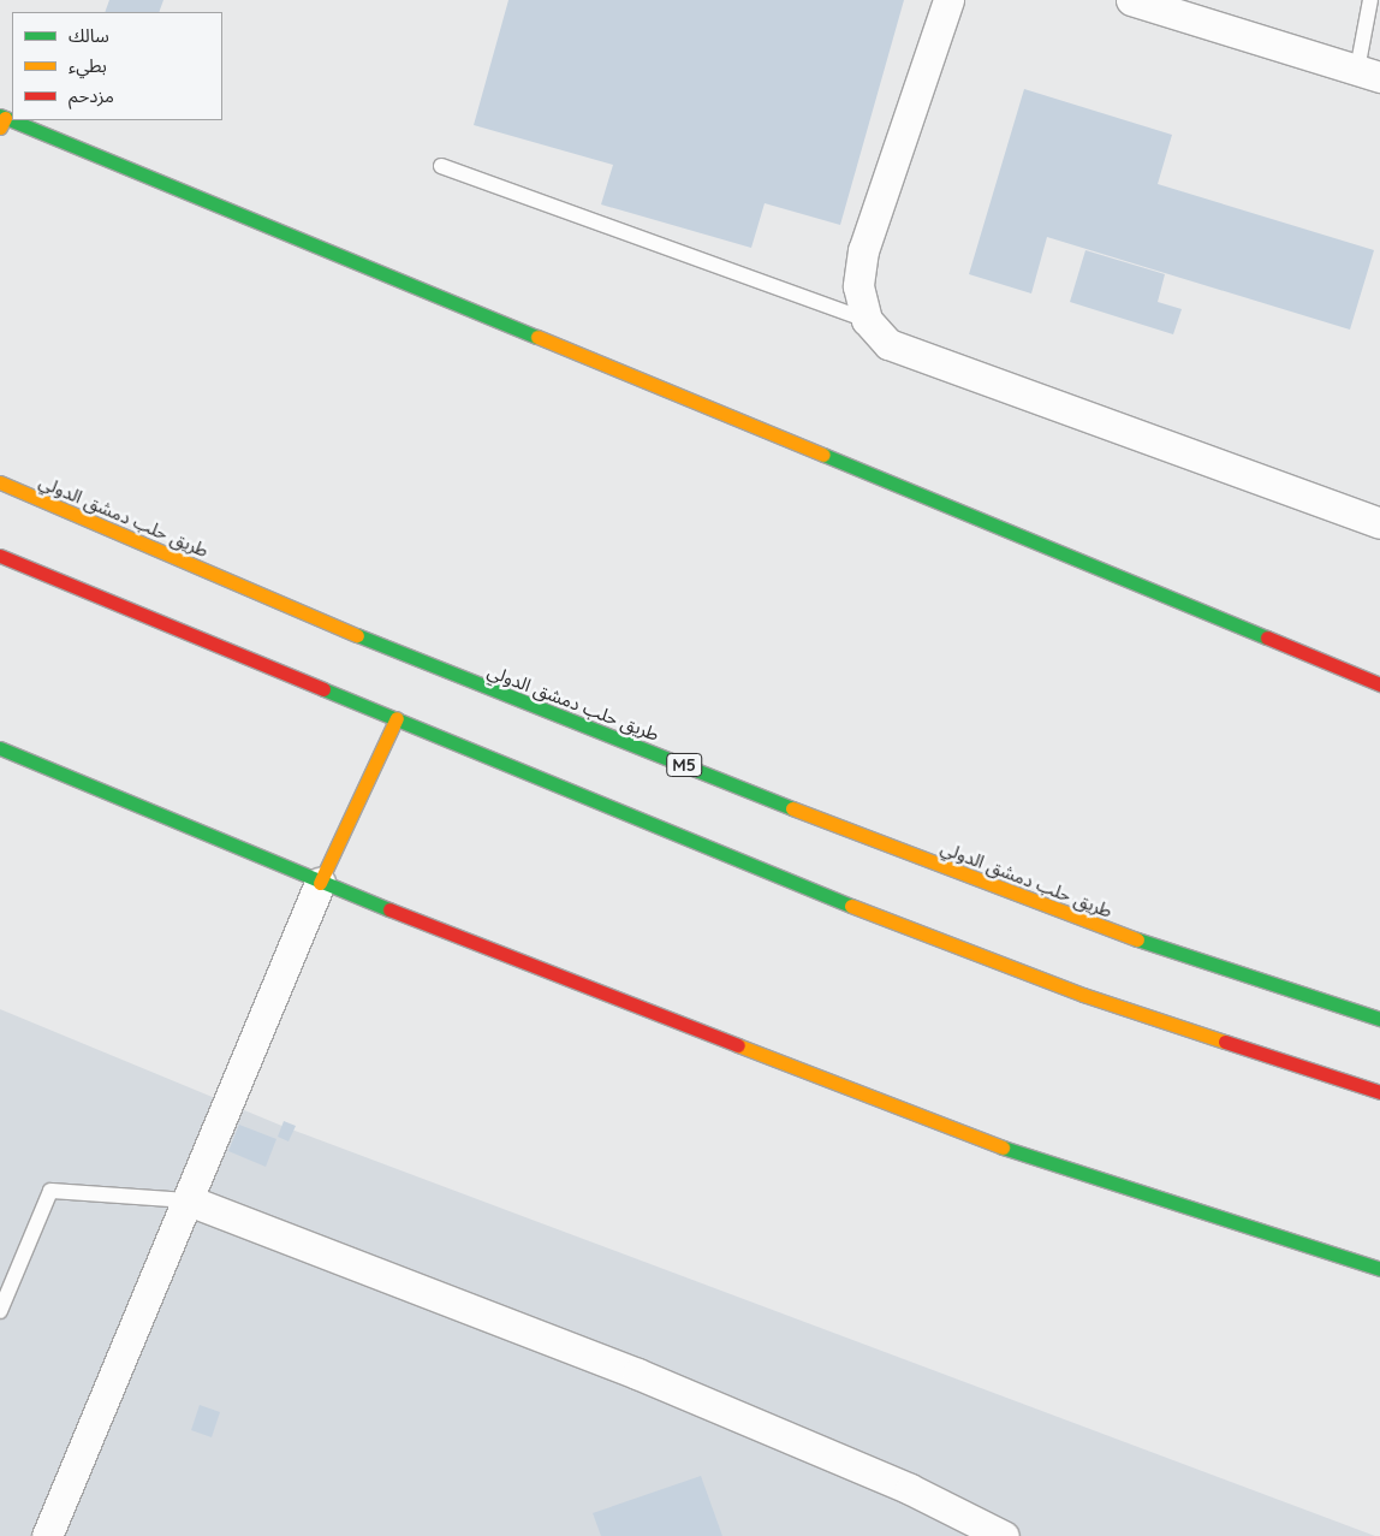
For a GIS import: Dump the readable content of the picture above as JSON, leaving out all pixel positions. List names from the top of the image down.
{
  "streets": {
    "main road": ["طريق حلب دمشق الدولي", "M5"]
  },
  "legend": ["سالك", "بطيء", "مزدحم"]
}
